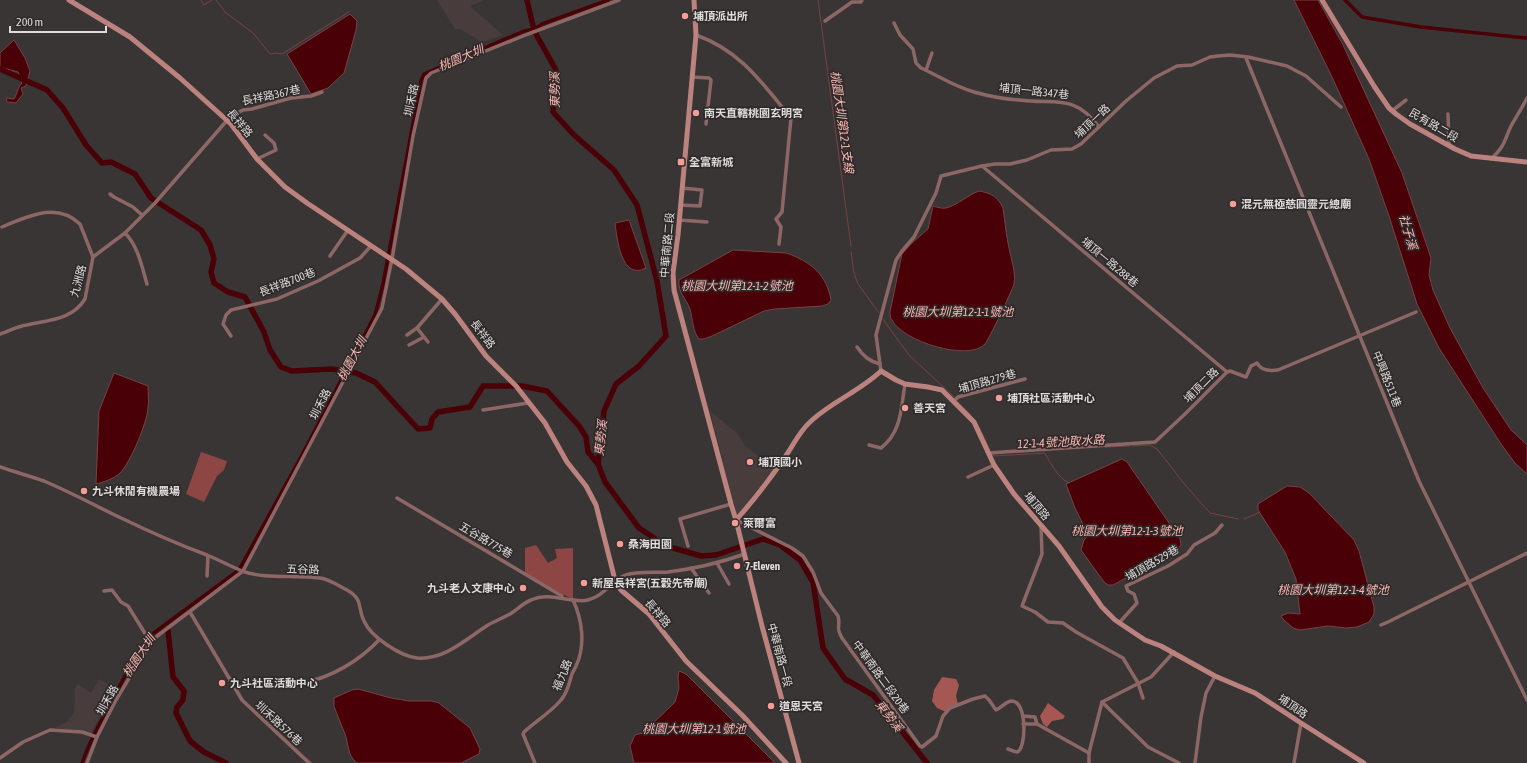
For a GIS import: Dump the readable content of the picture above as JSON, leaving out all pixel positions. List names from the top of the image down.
{
  "streets": {
    "street": [
      "埔頂一路347巷",
      "長祥路367巷",
      "圳禾路",
      "埔頂一路",
      "長祥路",
      "民有路二段",
      "中華南路二段",
      "埔頂一路288巷",
      "九洲路",
      "長祥路700巷",
      "中興路511巷",
      "埔頂路279巷",
      "埔頂二路",
      "埔頂路",
      "五谷路775巷",
      "埔頂路529巷",
      "五谷路",
      "中華南路一段",
      "福九路",
      "中華南路二段20巷",
      "圳禾路576巷"
    ]
  },
  "crossings": [
    ["埔頂一路347巷", "埔頂一路"],
    ["長祥路367巷", "長祥路"],
    ["長祥路367巷", "九洲路"],
    ["圳禾路", "長祥路"],
    ["圳禾路", "五谷路"],
    ["圳禾路", "圳禾路576巷"],
    ["埔頂一路", "埔頂一路288巷"],
    ["埔頂一路", "中興路511巷"],
    ["埔頂一路", "埔頂路"],
    ["長祥路", "九洲路"],
    ["長祥路", "長祥路700巷"],
    ["長祥路", "五谷路"],
    ["中華南路二段", "中華南路一段"],
    ["中華南路二段", "中華南路二段20巷"],
    ["埔頂一路288巷", "埔頂二路"],
    ["中興路511巷", "埔頂二路"],
    ["埔頂路279巷", "埔頂路"],
    ["埔頂二路", "埔頂路"],
    ["埔頂路", "埔頂路529巷"],
    ["五谷路775巷", "五谷路"],
    ["五谷路", "福九路"]
  ],
  "water": [
    "桃園大圳",
    "東勢溪",
    "桃園大圳第12-1支線",
    "社子溪",
    "桃園大圳第12-1-2號池",
    "桃園大圳第12-1-1號池",
    "12-1-4號池取水路",
    "桃園大圳第12-1-3號池",
    "桃園大圳第12-1-4號池",
    "桃園大圳第12-1號池"
  ],
  "places": {
    "other": [
      "埔頂派出所",
      "南天直轄桃園玄明宮",
      "混元無極慈圓靈元總廟",
      "埔頂社區活動中心",
      "善天宮",
      "埔頂國小",
      "九斗休閒有機農場",
      "萊爾富",
      "桑海田園",
      "7-Eleven",
      "新屋長祥宮(五穀先帝廟)",
      "九斗老人文康中心",
      "九斗社區活動中心",
      "道恩天宮"
    ],
    "transit": ["全富新城"]
  },
  "scale_bar": "200 m"
}
